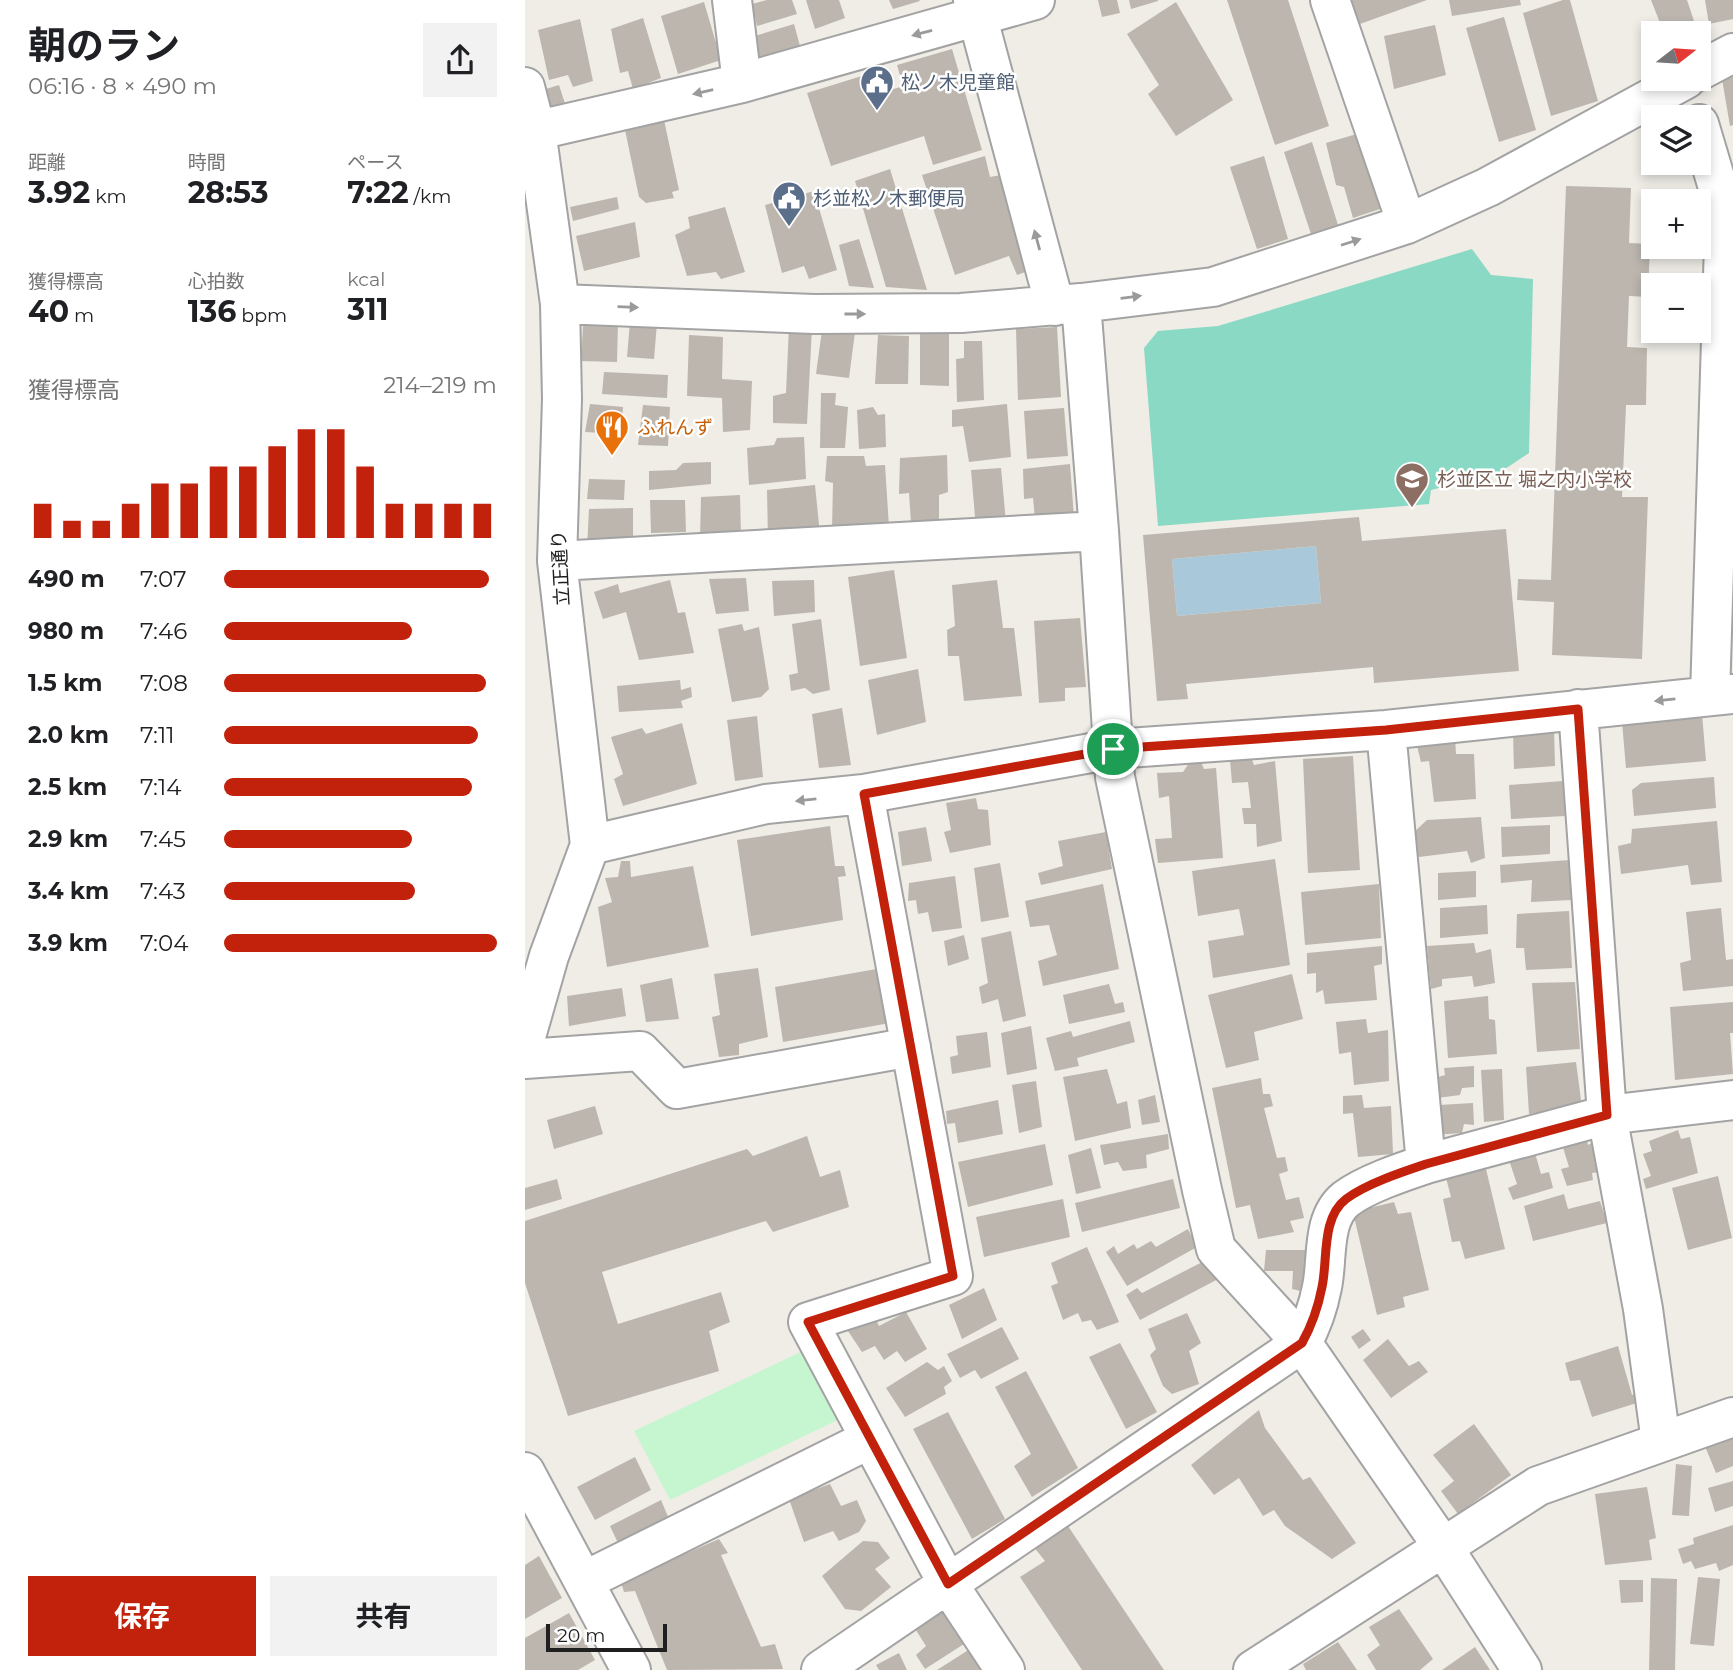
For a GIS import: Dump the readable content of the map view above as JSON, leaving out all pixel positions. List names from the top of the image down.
{
  "streets": {
    "street": ["立正通り"]
  },
  "places": {
    "public building": ["松ノ木児童館", "杉並松ノ木郵便局"],
    "restaurant": ["ふれんず"],
    "school or university": ["杉並区立 堀之内小学校"]
  },
  "scale_bar": "20 m",
  "north": "right",
  "page": {
    "heading": ["朝のラン", "06:16 · 8 × 490 m"],
    "map_buttons": ["+", "−"],
    "stats": [
      ["距離", "3.92 km"],
      ["時間", "28:53"],
      ["ペース", "7:22 /km"],
      ["獲得標高", "40 m"],
      ["心拍数", "136 bpm"],
      ["kcal", "311"]
    ],
    "chart": ["獲得標高", "214–219 m"],
    "list": [
      {
        "name": "490 m",
        "note": "7:07"
      },
      {
        "name": "980 m",
        "note": "7:46"
      },
      {
        "name": "1.5 km",
        "note": "7:08"
      },
      {
        "name": "2.0 km",
        "note": "7:11"
      },
      {
        "name": "2.5 km",
        "note": "7:14"
      },
      {
        "name": "2.9 km",
        "note": "7:45"
      },
      {
        "name": "3.4 km",
        "note": "7:43"
      },
      {
        "name": "3.9 km",
        "note": "7:04"
      }
    ],
    "buttons": ["保存", "共有"],
    "scale": "20 m"
  }
}
